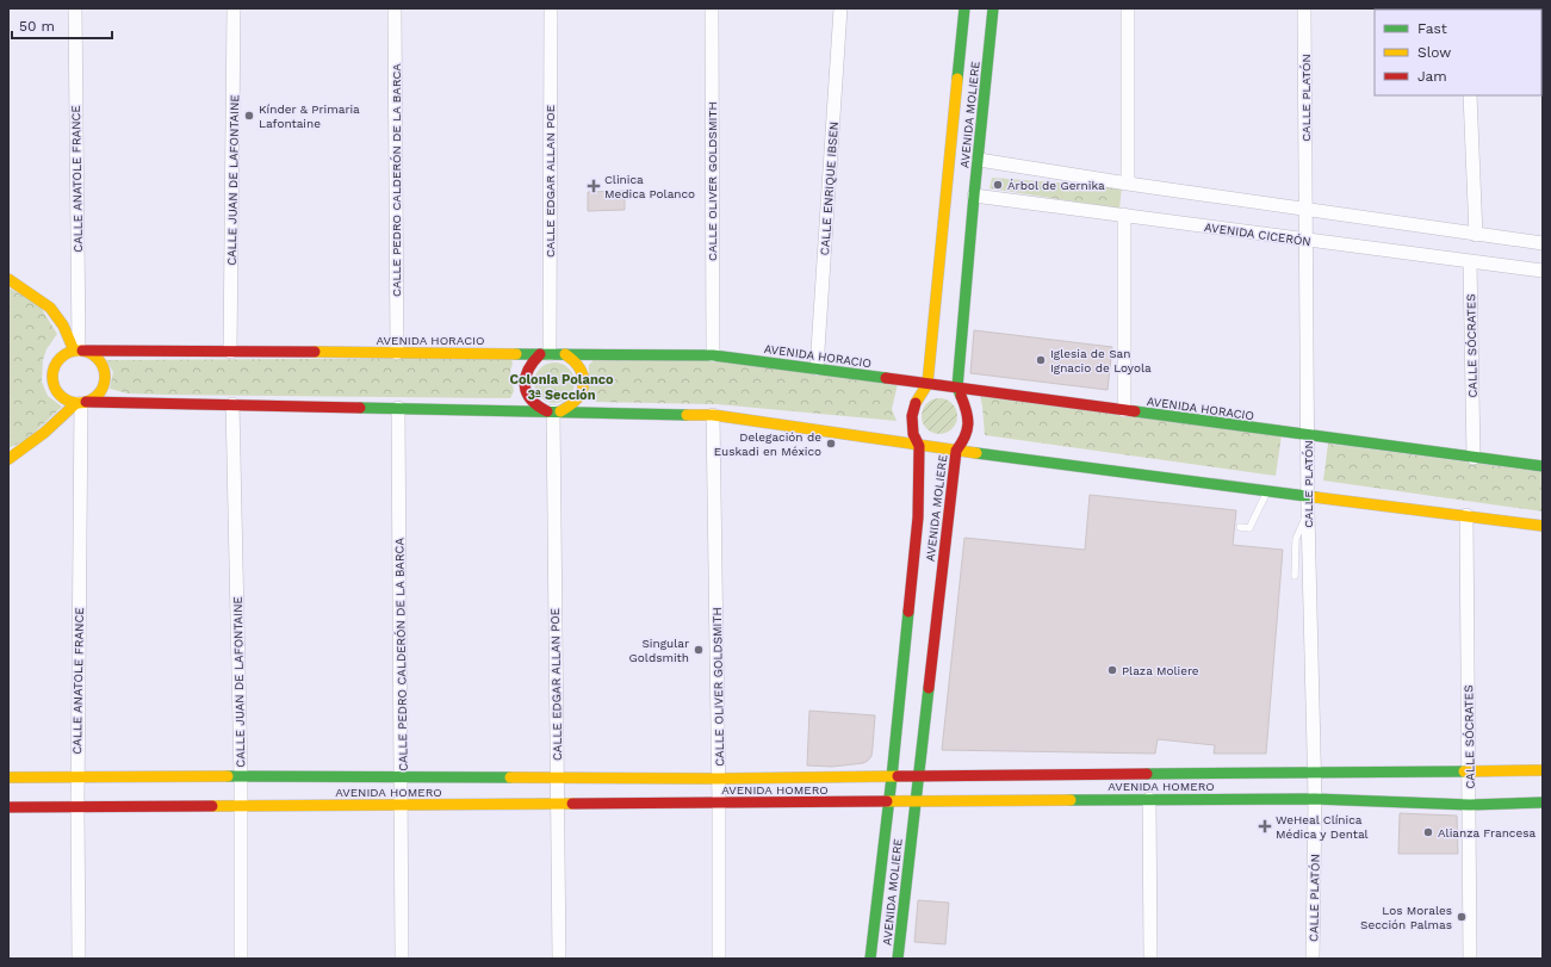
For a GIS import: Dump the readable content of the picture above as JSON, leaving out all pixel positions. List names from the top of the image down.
{
  "streets": {
    "street": [
      "CALLE PLATÓN",
      "AVENIDA MOLIERE",
      "CALLE ANATOLE FRANCE",
      "CALLE JUAN DE LAFONTAINE",
      "CALLE PEDRO CALDERÓN DE LA BARCA",
      "CALLE EDGAR ALLAN POE",
      "CALLE OLIVER GOLDSMITH",
      "CALLE ENRIQUE IBSEN",
      "AVENIDA CICERÓN",
      "AVENIDA HORACIO",
      "CALLE SÓCRATES",
      "AVENIDA HOMERO"
    ]
  },
  "crossings": [
    ["CALLE PLATÓN", "AVENIDA CICERÓN"],
    ["CALLE PLATÓN", "AVENIDA HORACIO"],
    ["CALLE PLATÓN", "AVENIDA HOMERO"],
    ["AVENIDA MOLIERE", "AVENIDA CICERÓN"],
    ["AVENIDA MOLIERE", "AVENIDA HORACIO"],
    ["AVENIDA MOLIERE", "AVENIDA HOMERO"],
    ["CALLE ANATOLE FRANCE", "AVENIDA HORACIO"],
    ["CALLE ANATOLE FRANCE", "AVENIDA HOMERO"],
    ["CALLE JUAN DE LAFONTAINE", "AVENIDA HORACIO"],
    ["CALLE JUAN DE LAFONTAINE", "AVENIDA HOMERO"],
    ["CALLE PEDRO CALDERÓN DE LA BARCA", "AVENIDA HORACIO"],
    ["CALLE PEDRO CALDERÓN DE LA BARCA", "AVENIDA HOMERO"],
    ["CALLE EDGAR ALLAN POE", "AVENIDA HORACIO"],
    ["CALLE EDGAR ALLAN POE", "AVENIDA HOMERO"],
    ["CALLE OLIVER GOLDSMITH", "AVENIDA HORACIO"],
    ["CALLE OLIVER GOLDSMITH", "AVENIDA HOMERO"],
    ["CALLE ENRIQUE IBSEN", "AVENIDA HORACIO"],
    ["AVENIDA CICERÓN", "CALLE SÓCRATES"],
    ["AVENIDA HORACIO", "CALLE SÓCRATES"],
    ["CALLE SÓCRATES", "AVENIDA HOMERO"]
  ],
  "districts": ["Colonia Polanco 3ª Sección"],
  "places": {
    "other": [
      "Kínder & Primaria Lafontaine",
      "Árbol de Gernika",
      "Iglesia de San Ignacio de Loyola",
      "Delegación de Euskadi en México",
      "Singular Goldsmith",
      "Plaza Moliere",
      "Alianza Francesa",
      "Los Morales Sección Palmas"
    ],
    "health": ["Clinica Medica Polanco", "WeHeal Clínica Médica y Dental"]
  },
  "legend": ["Fast", "Slow", "Jam"],
  "scale_bar": "50 m"
}
